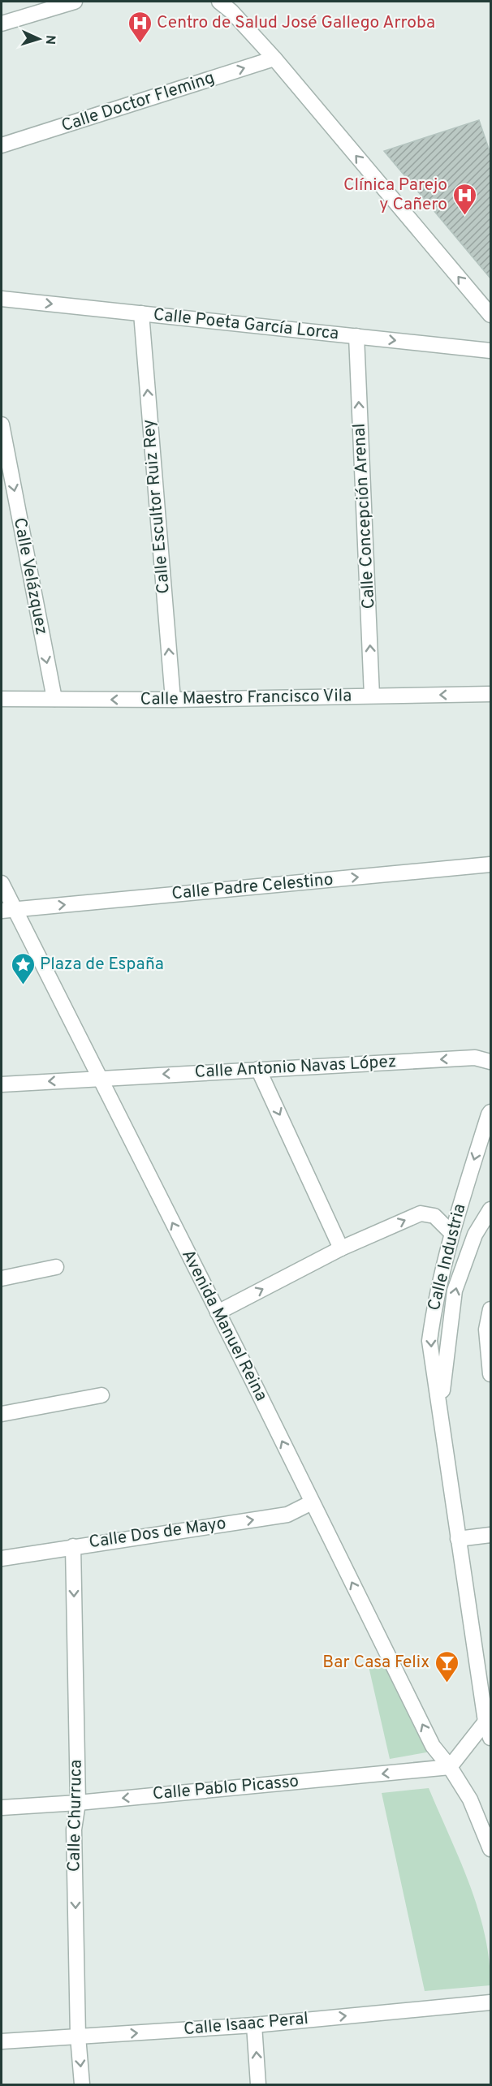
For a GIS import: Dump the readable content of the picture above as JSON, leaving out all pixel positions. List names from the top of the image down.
{
  "streets": {
    "street": [
      "Calle Doctor Fleming",
      "Calle Poeta García Lorca",
      "Calle Escultor Ruiz Rey",
      "Calle Concepción Arenal",
      "Calle Velázquez",
      "Calle Maestro Francisco Vila",
      "Calle Padre Celestino",
      "Calle Antonio Navas López",
      "Calle Industria",
      "Avenida Manuel Reina",
      "Calle Dos de Mayo",
      "Calle Pablo Picasso",
      "Calle Churruca",
      "Calle Isaac Peral"
    ]
  },
  "crossings": [
    ["Calle Poeta García Lorca", "Calle Escultor Ruiz Rey"],
    ["Calle Poeta García Lorca", "Calle Concepción Arenal"],
    ["Calle Escultor Ruiz Rey", "Calle Maestro Francisco Vila"],
    ["Calle Concepción Arenal", "Calle Maestro Francisco Vila"],
    ["Calle Velázquez", "Calle Maestro Francisco Vila"],
    ["Calle Padre Celestino", "Avenida Manuel Reina"],
    ["Calle Antonio Navas López", "Avenida Manuel Reina"],
    ["Avenida Manuel Reina", "Calle Dos de Mayo"],
    ["Avenida Manuel Reina", "Calle Pablo Picasso"],
    ["Calle Dos de Mayo", "Calle Churruca"],
    ["Calle Pablo Picasso", "Calle Churruca"],
    ["Calle Churruca", "Calle Isaac Peral"]
  ],
  "one_way": [
    "Calle Doctor Fleming",
    "Calle Poeta García Lorca",
    "Calle Escultor Ruiz Rey",
    "Calle Concepción Arenal",
    "Calle Velázquez",
    "Calle Maestro Francisco Vila",
    "Calle Padre Celestino",
    "Calle Antonio Navas López",
    "Avenida Manuel Reina",
    "Calle Dos de Mayo",
    "Calle Pablo Picasso",
    "Calle Churruca",
    "Calle Isaac Peral"
  ],
  "places": {
    "hospital": ["Centro de Salud José Gallego Arroba", "Clínica Parejo y Cañero"],
    "place": ["Plaza de España"],
    "bar": ["Bar Casa Felix"]
  },
  "north": "right"
}
